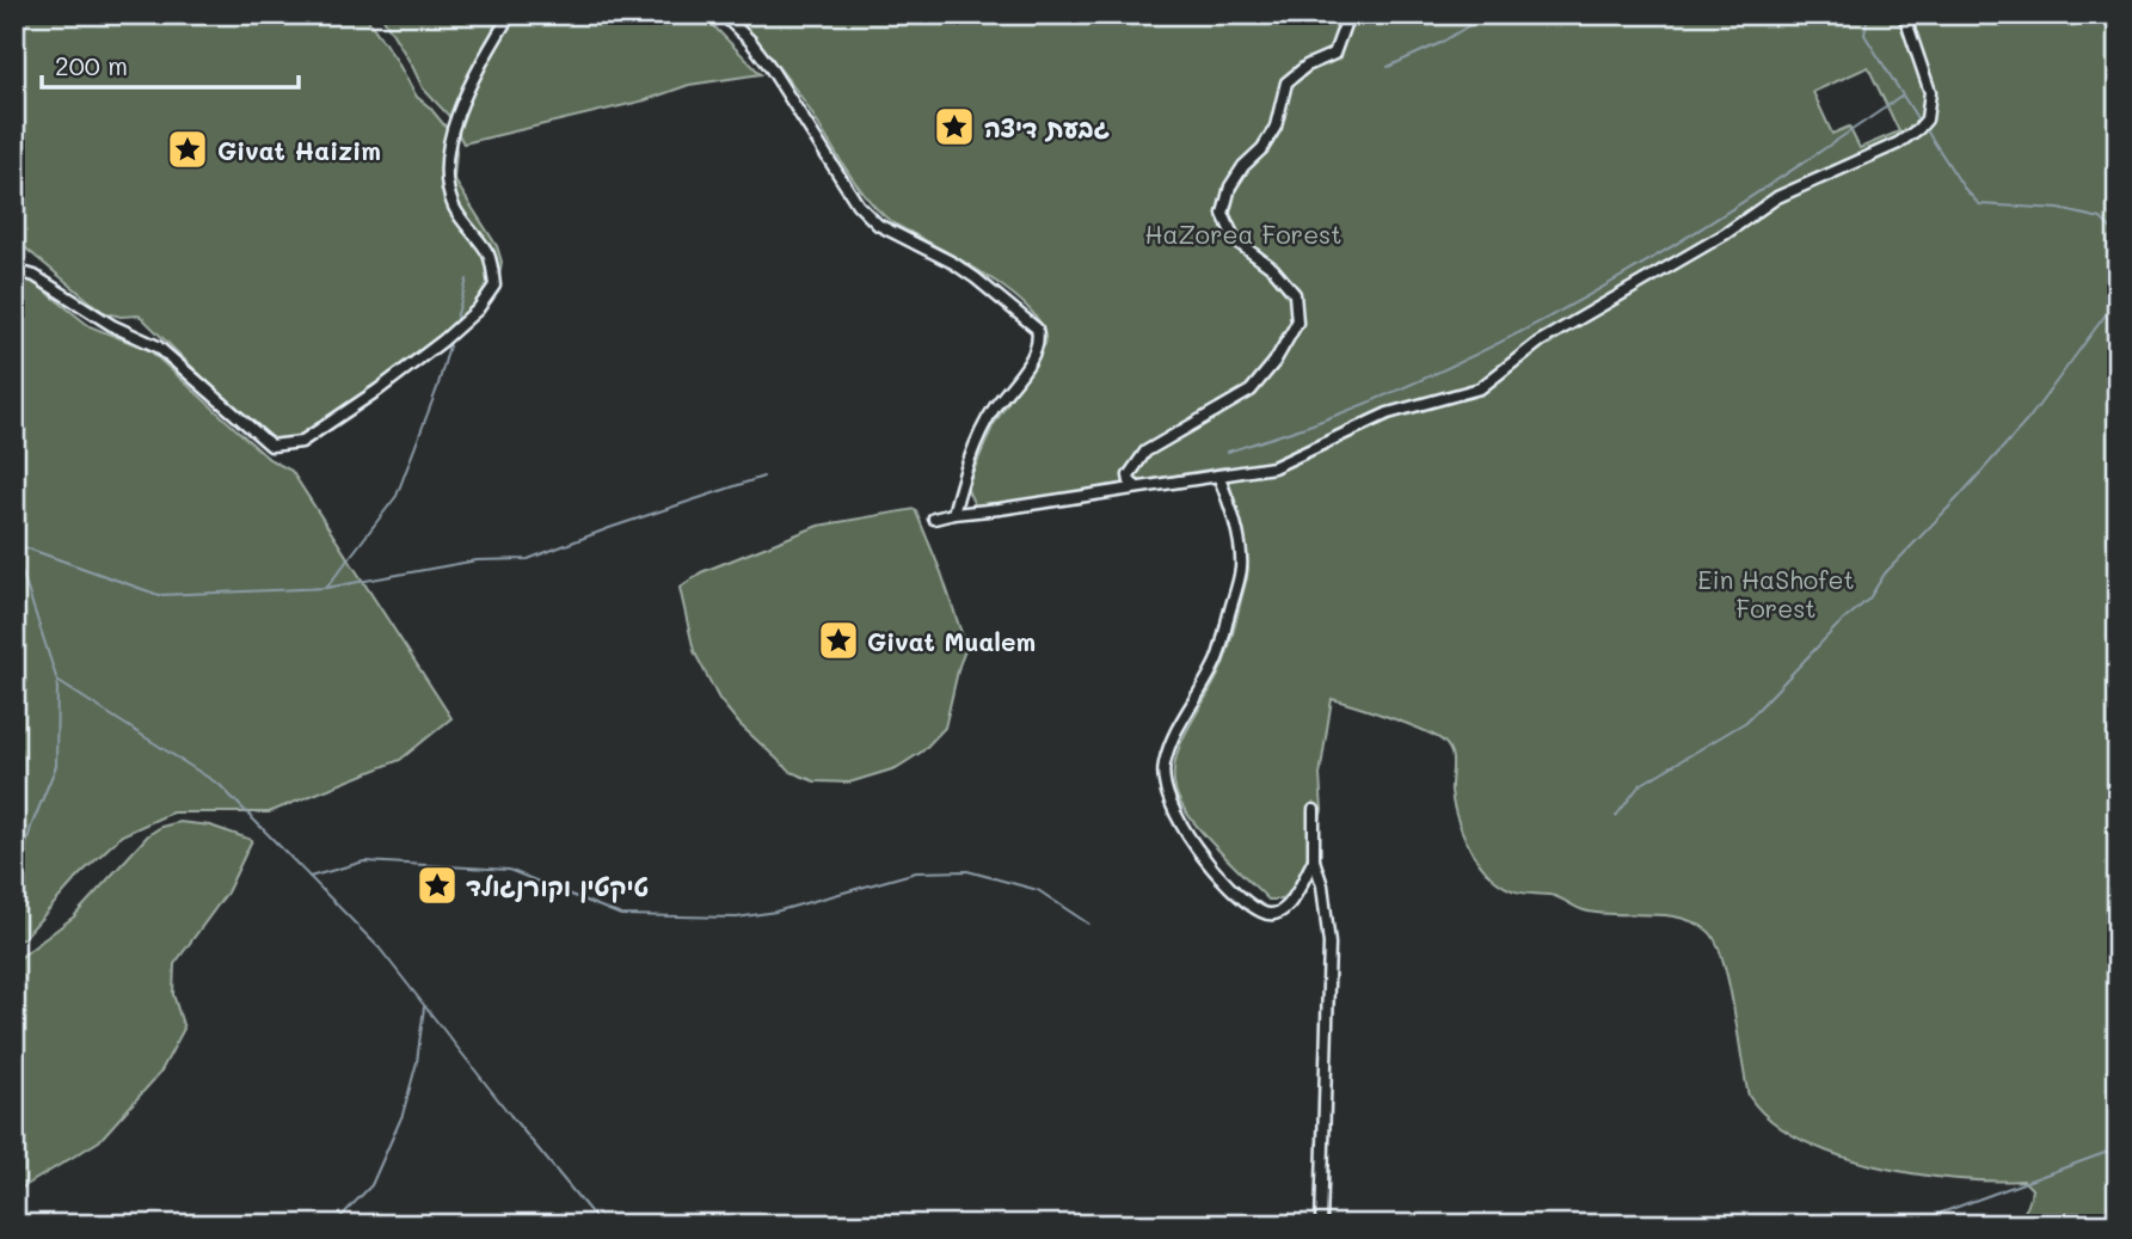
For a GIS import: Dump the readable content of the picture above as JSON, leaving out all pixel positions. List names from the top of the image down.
{
  "parks": ["HaZorea Forest", "Ein HaShofet Forest"],
  "places": {
    "place": [
      "גבעת דיצה",
      "Givat Haizim",
      "Givat Mualem",
      "טיקטין וקורנגולד"
    ]
  },
  "scale_bar": "200 m"
}
